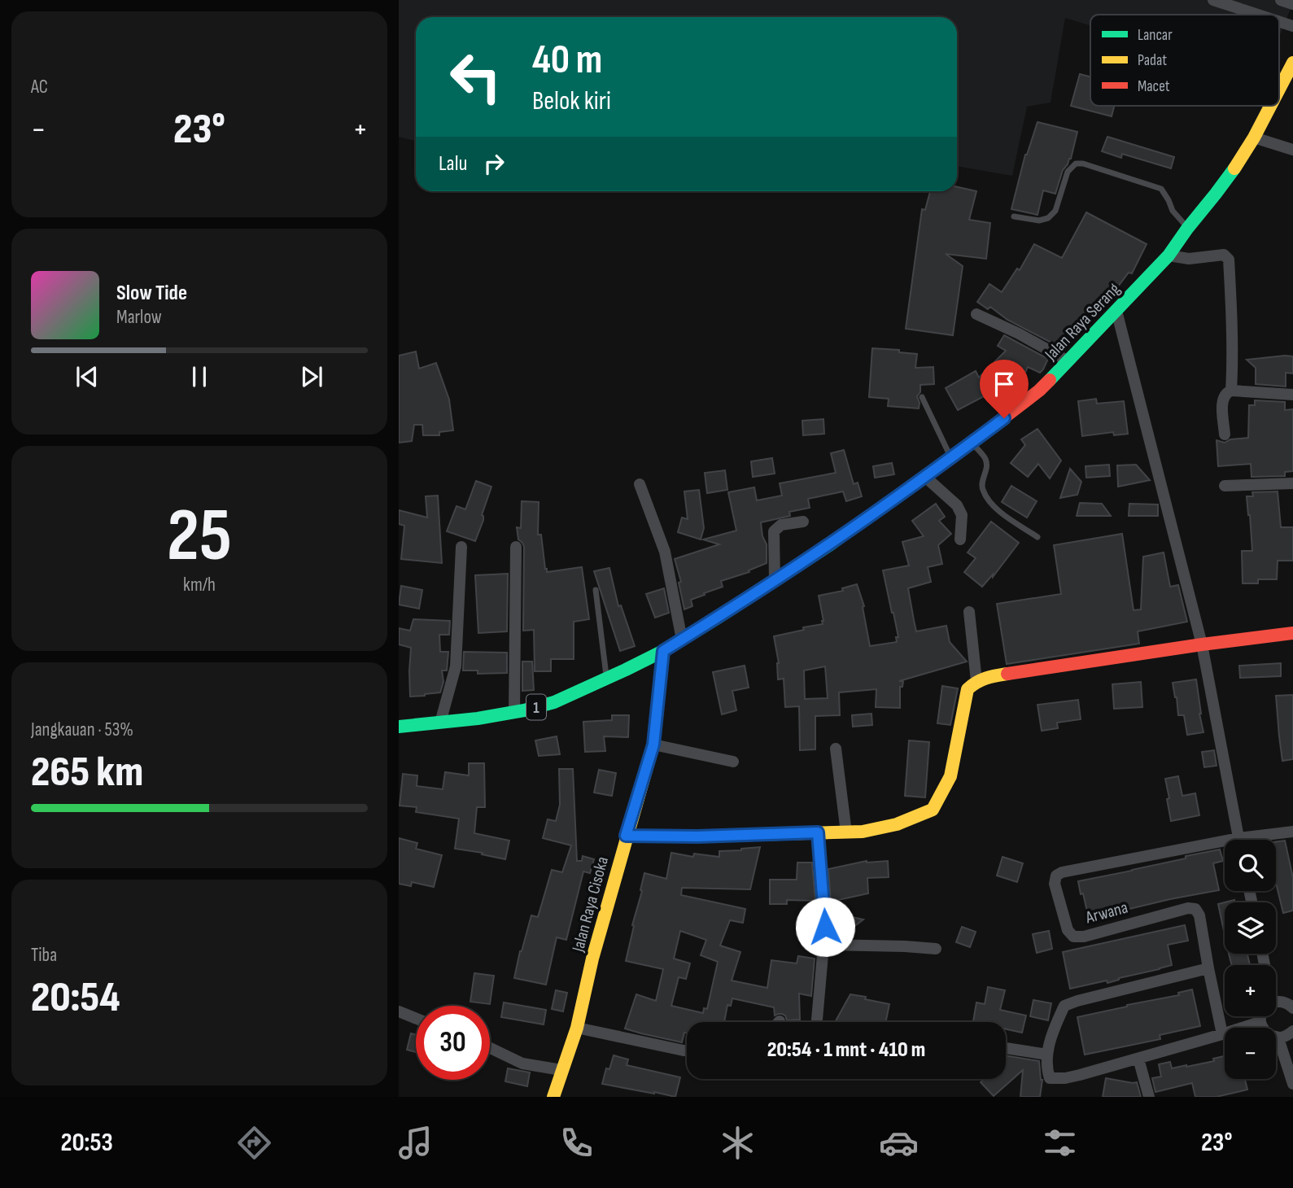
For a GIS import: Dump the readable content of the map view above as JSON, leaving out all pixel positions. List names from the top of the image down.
{
  "streets": {
    "main road": ["Jalan Raya Serang", "1", "Jalan Raya Cisoka"],
    "street": ["Arwana"]
  },
  "crossings": [
    ["Jalan Raya Serang", "Jalan Raya Cisoka"]
  ],
  "legend": ["Lancar", "Padat", "Macet"],
  "page": {
    "tile": [
      "AC",
      ["25", "km/h"],
      ["Jangkauan · 53%", "265 km"],
      ["Tiba", "20:54"]
    ],
    "turn": ["40 m", "Belok kiri"],
    "heat": ["−", "23°", "+"],
    "then": "Lalu",
    "song": ["Slow Tide", "Marlow"],
    "map_buttons": ["+", "−"],
    "limit": "30",
    "trip": "20:54 · 1 mnt · 410 m",
    "tabs": ["20:53", "23°"]
  }
}
